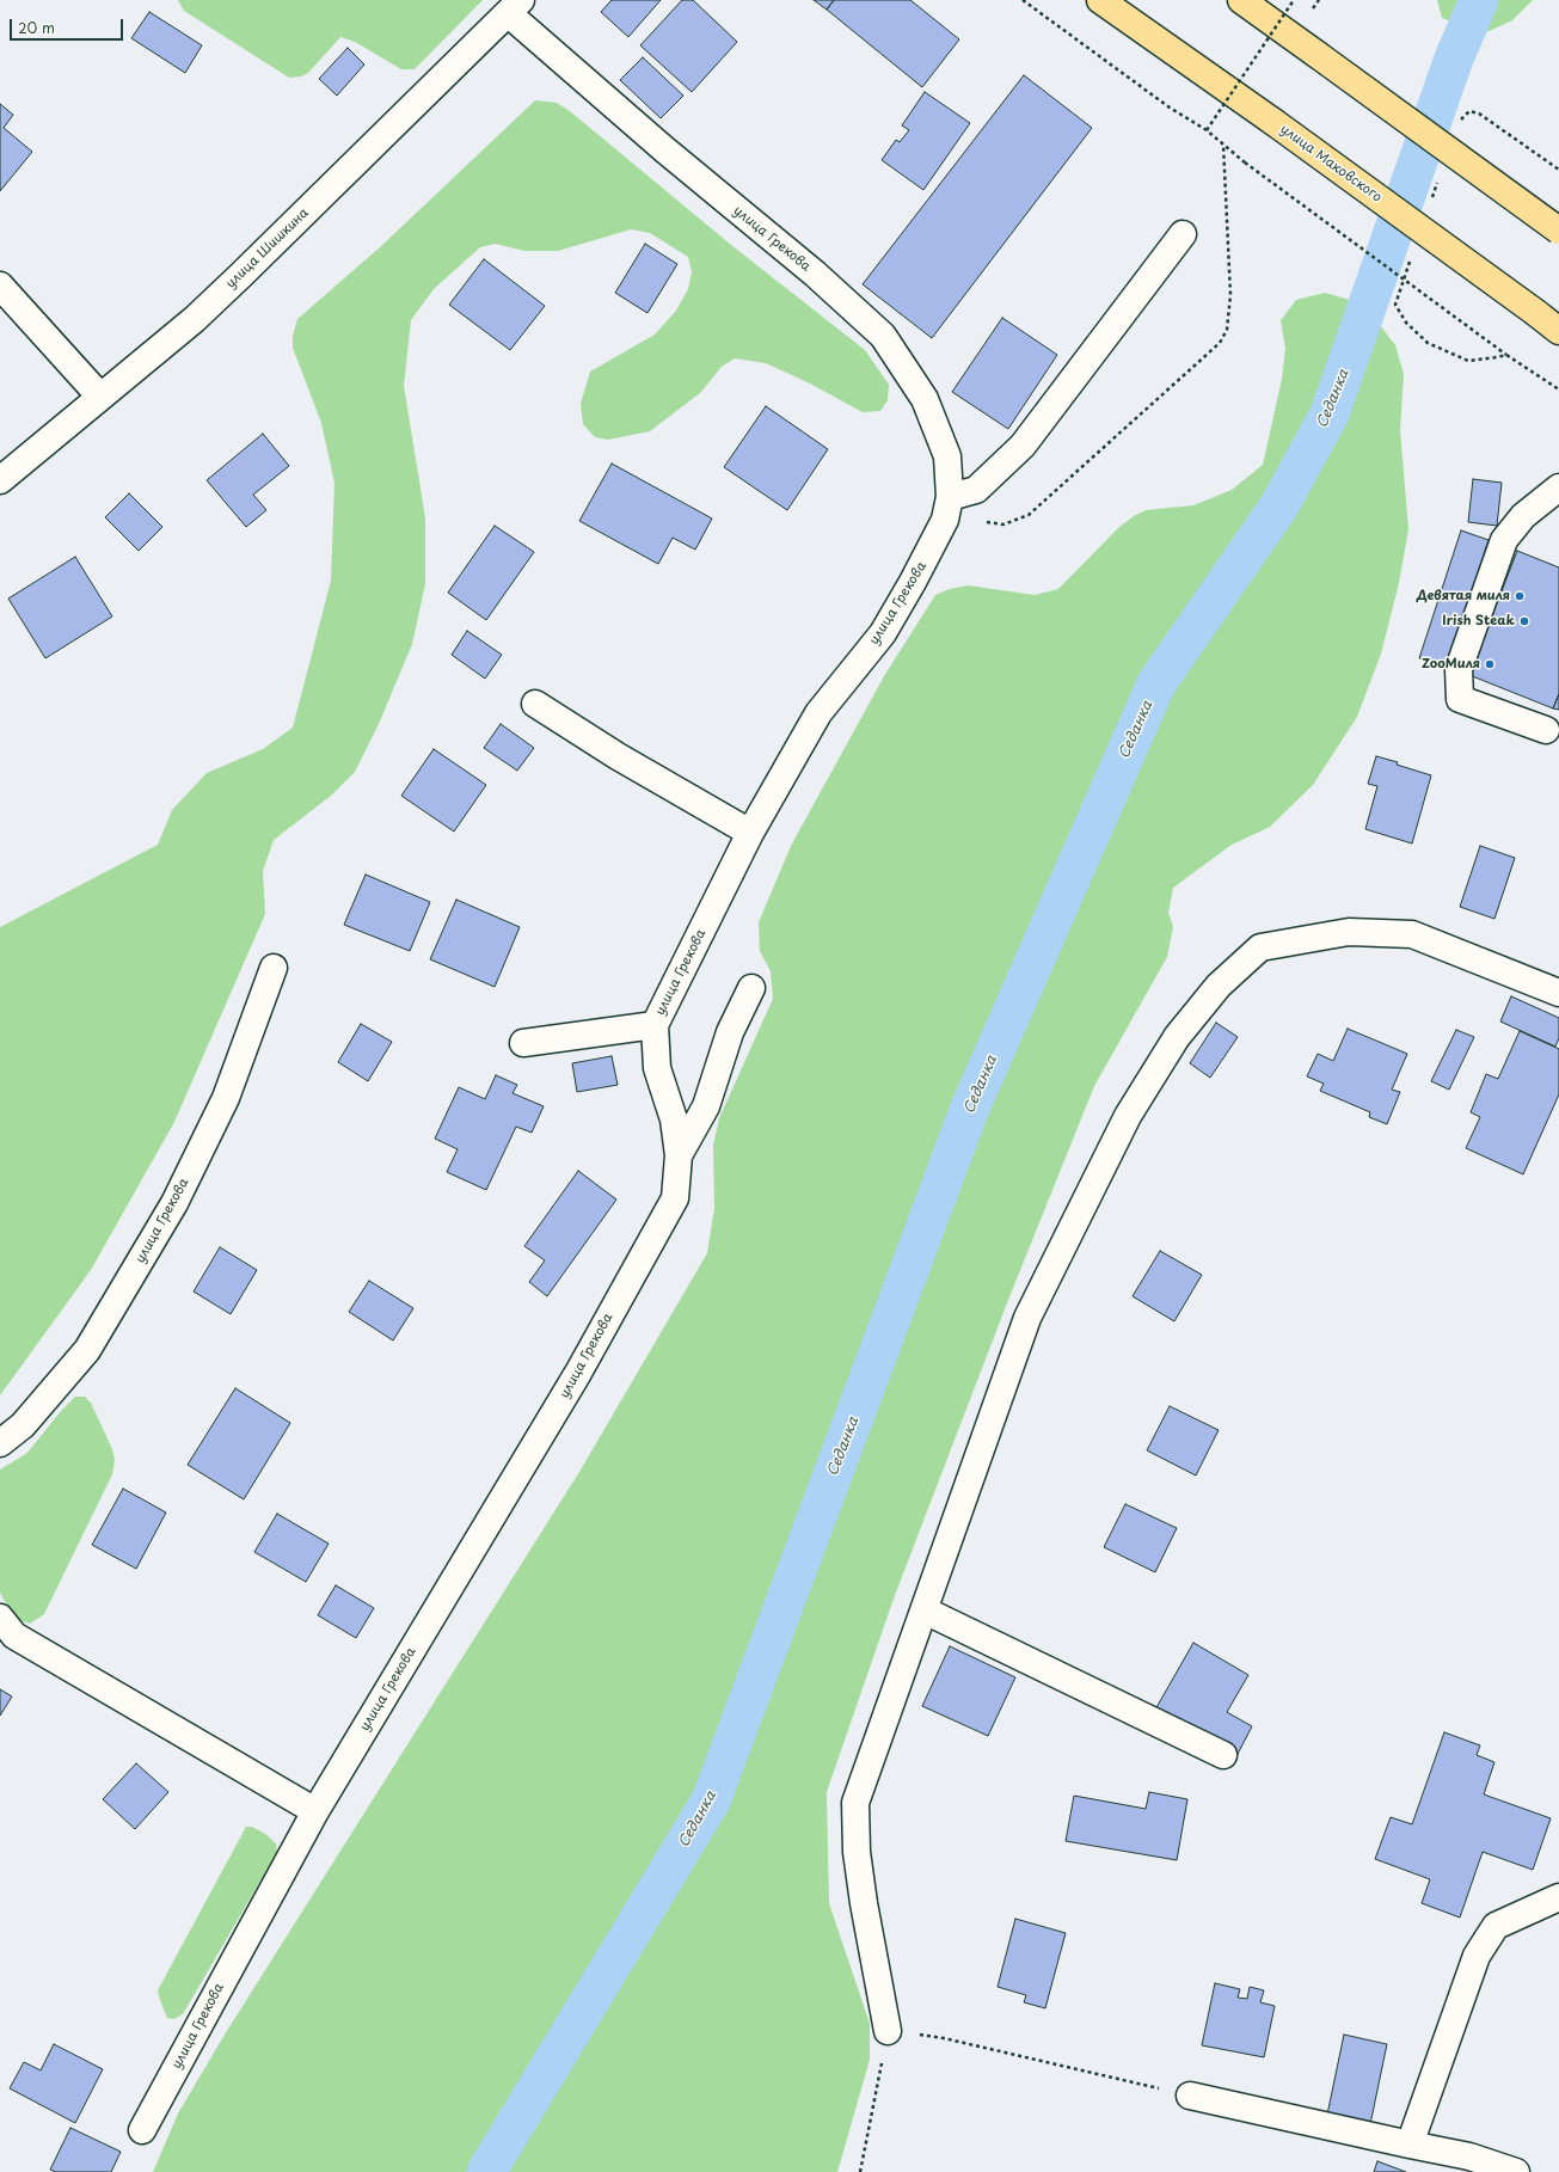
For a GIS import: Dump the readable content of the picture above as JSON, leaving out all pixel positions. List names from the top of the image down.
{
  "streets": {
    "highway": ["улица Маковского"],
    "street": ["улица Грекова", "улица Шишкина"]
  },
  "crossings": [
    ["улица Грекова", "улица Шишкина"]
  ],
  "water": ["Седанка"],
  "places": ["Девятая миля", "Irish Steak", "ZooМиля"],
  "scale_bar": "20 m"
}
